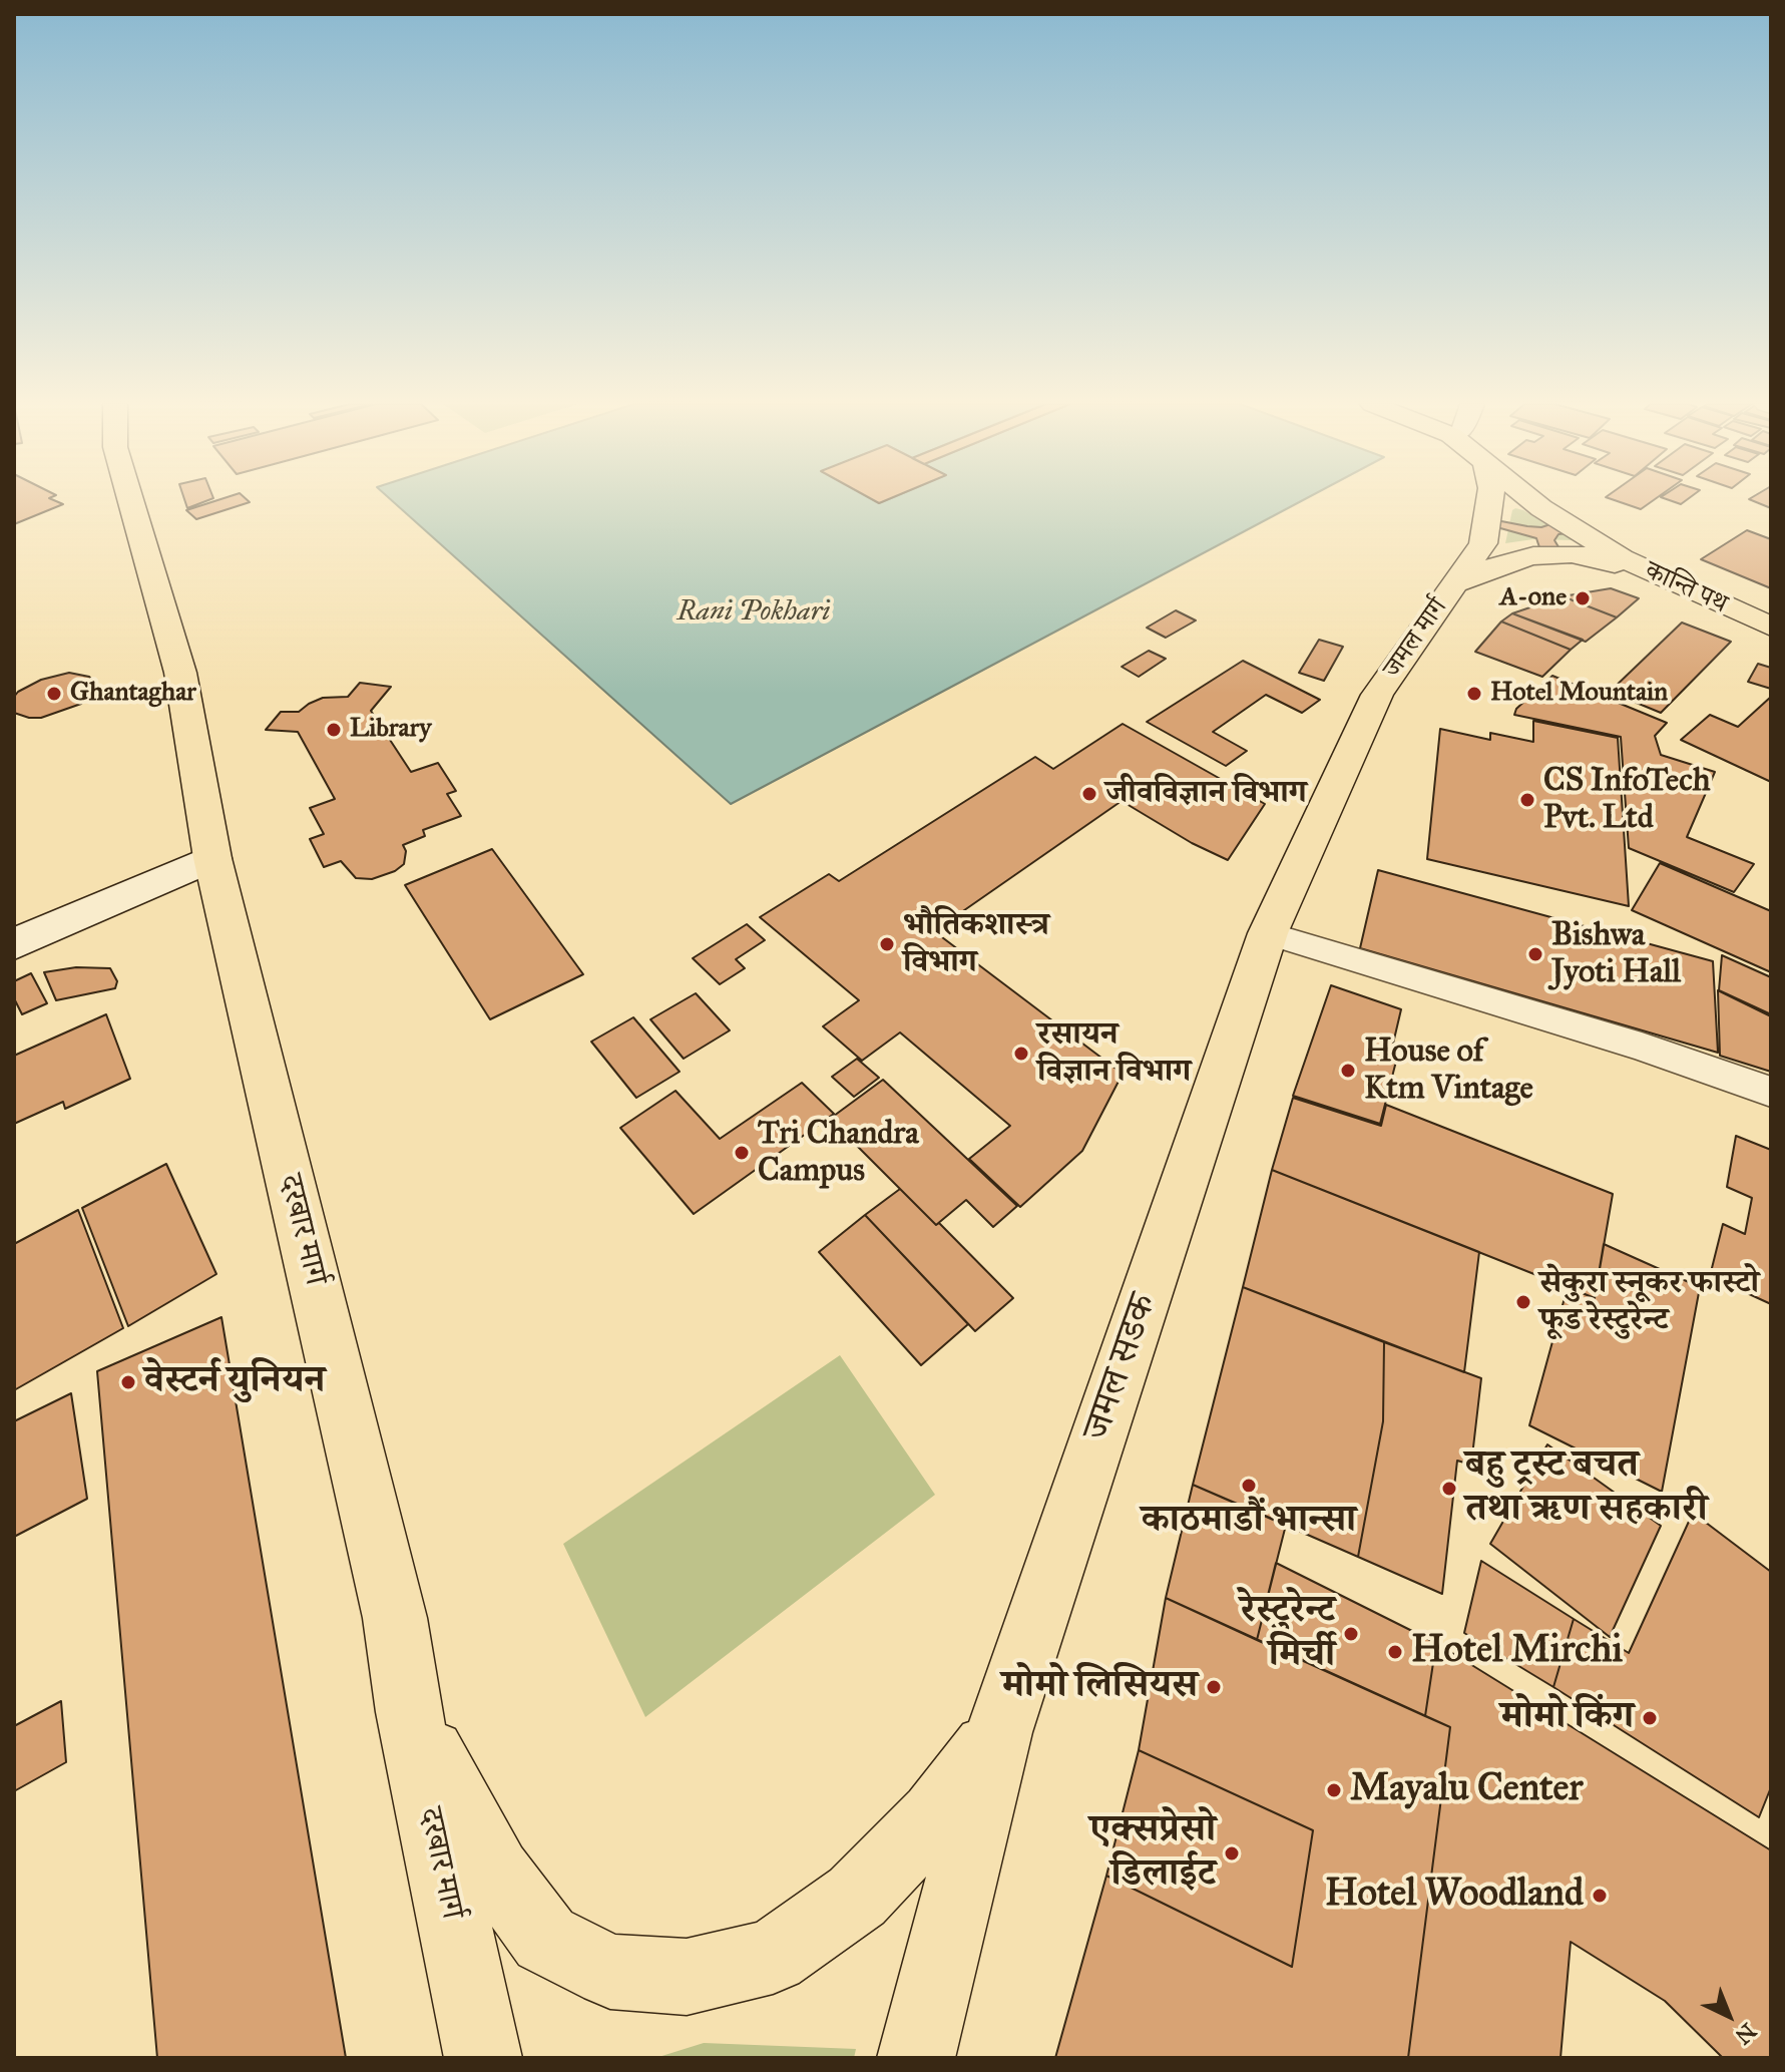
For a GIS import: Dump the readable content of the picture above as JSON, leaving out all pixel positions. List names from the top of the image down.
{
  "streets": {
    "main road": [
      "कान्ति पथ",
      "जमल मार्ग",
      "दरबार मार्ग",
      "जमल सडक"
    ]
  },
  "crossings": [
    ["जमल मार्ग", "जमल सडक"]
  ],
  "water": ["Rani Pokhari"],
  "places": [
    "A-one",
    "Ghantaghar",
    "Hotel Mountain",
    "Library",
    "जीवविज्ञान विभाग",
    "CS InfoTech Pvt. Ltd",
    "भौतिकशास्त्र विभाग",
    "Bishwa Jyoti Hall",
    "रसायन विज्ञान विभाग",
    "House of Ktm Vintage",
    "Tri Chandra Campus",
    "सेकुरा स्नूकर फास्टो फूड रेस्टुरेन्ट",
    "वेस्टर्न युनियन",
    "काठमाडौं भान्सा",
    "बहु ट्रस्ट बचत तथा ऋण सहकारी",
    "रेस्टुरेन्ट मिर्ची",
    "Hotel Mirchi",
    "मोमो लिसियस",
    "मोमो किंग",
    "Mayalu Center",
    "एक्सप्रेसो डिलाईट",
    "Hotel Woodland"
  ],
  "north": "bottom right"
}
